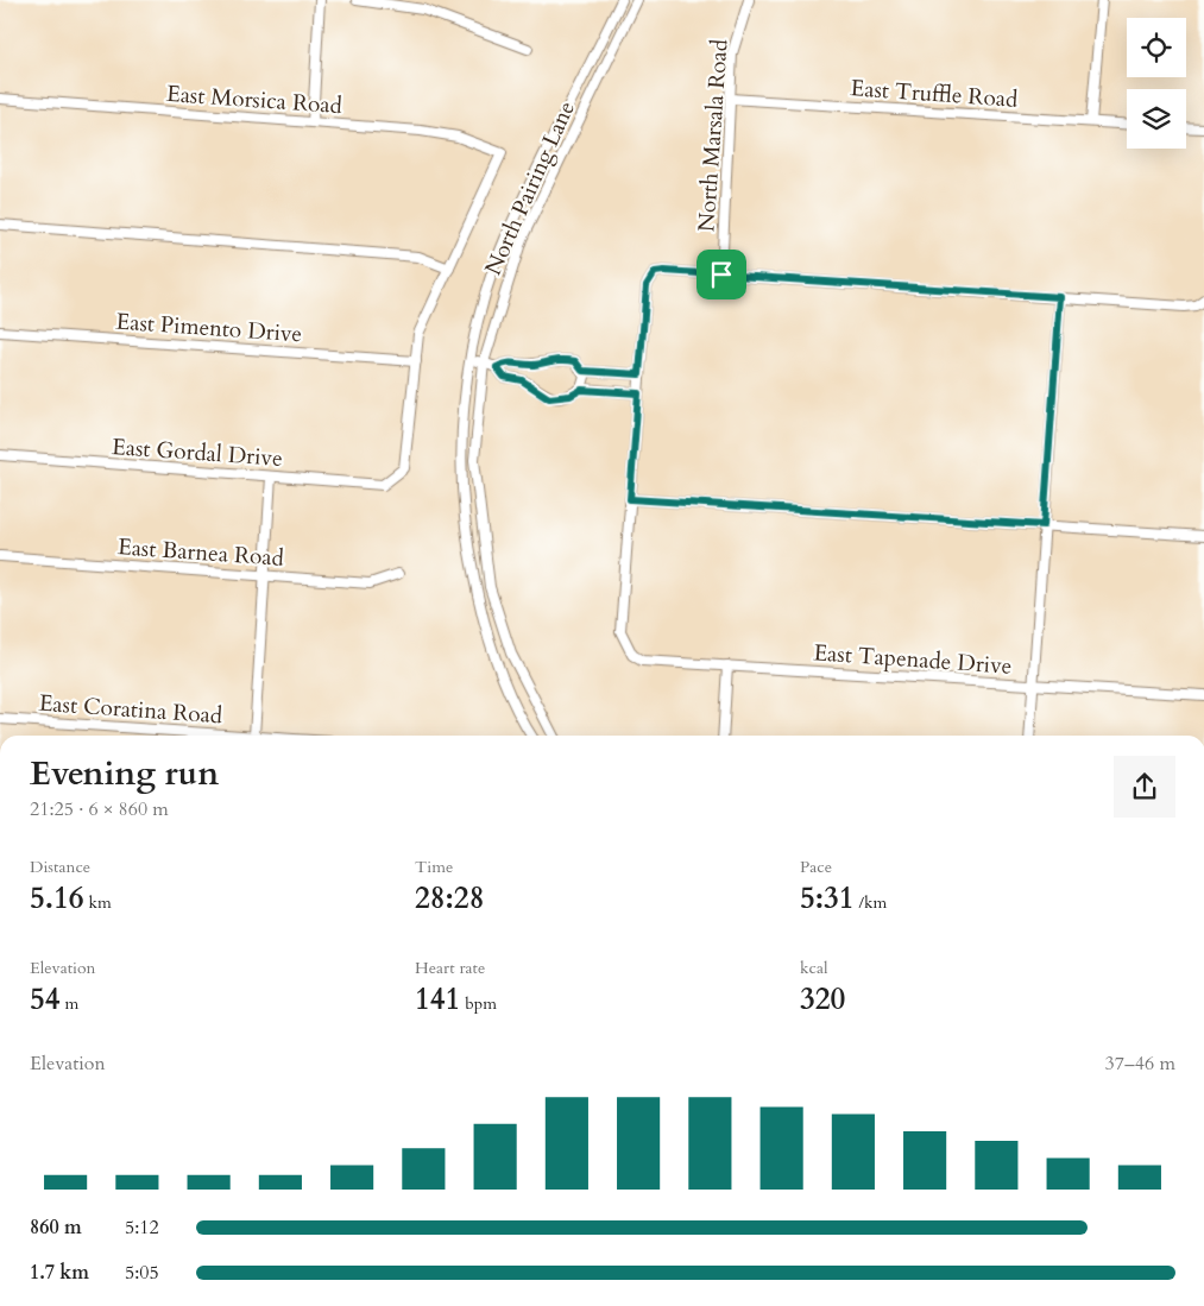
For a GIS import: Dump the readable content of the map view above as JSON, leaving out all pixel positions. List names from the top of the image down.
{
  "streets": {
    "street": [
      "East Truffle Road",
      "East Morsica Road",
      "North Marsala Road",
      "North Pairing Lane",
      "East Pimento Drive",
      "East Gordal Drive",
      "East Barnea Road",
      "East Tapenade Drive",
      "East Coratina Road"
    ]
  },
  "crossings": [
    ["East Truffle Road", "North Marsala Road"],
    ["East Pimento Drive", "East Gordal Drive"]
  ],
  "page": {
    "heading": ["Evening run", "21:25 · 6 × 860 m"],
    "stats": [
      ["Distance", "5.16 km"],
      ["Time", "28:28"],
      ["Pace", "5:31 /km"],
      ["Elevation", "54 m"],
      ["Heart rate", "141 bpm"],
      ["kcal", "320"]
    ],
    "chart": ["Elevation", "37–46 m"],
    "list": [
      {
        "name": "860 m",
        "note": "5:12"
      },
      {
        "name": "1.7 km",
        "note": "5:05"
      }
    ]
  }
}
